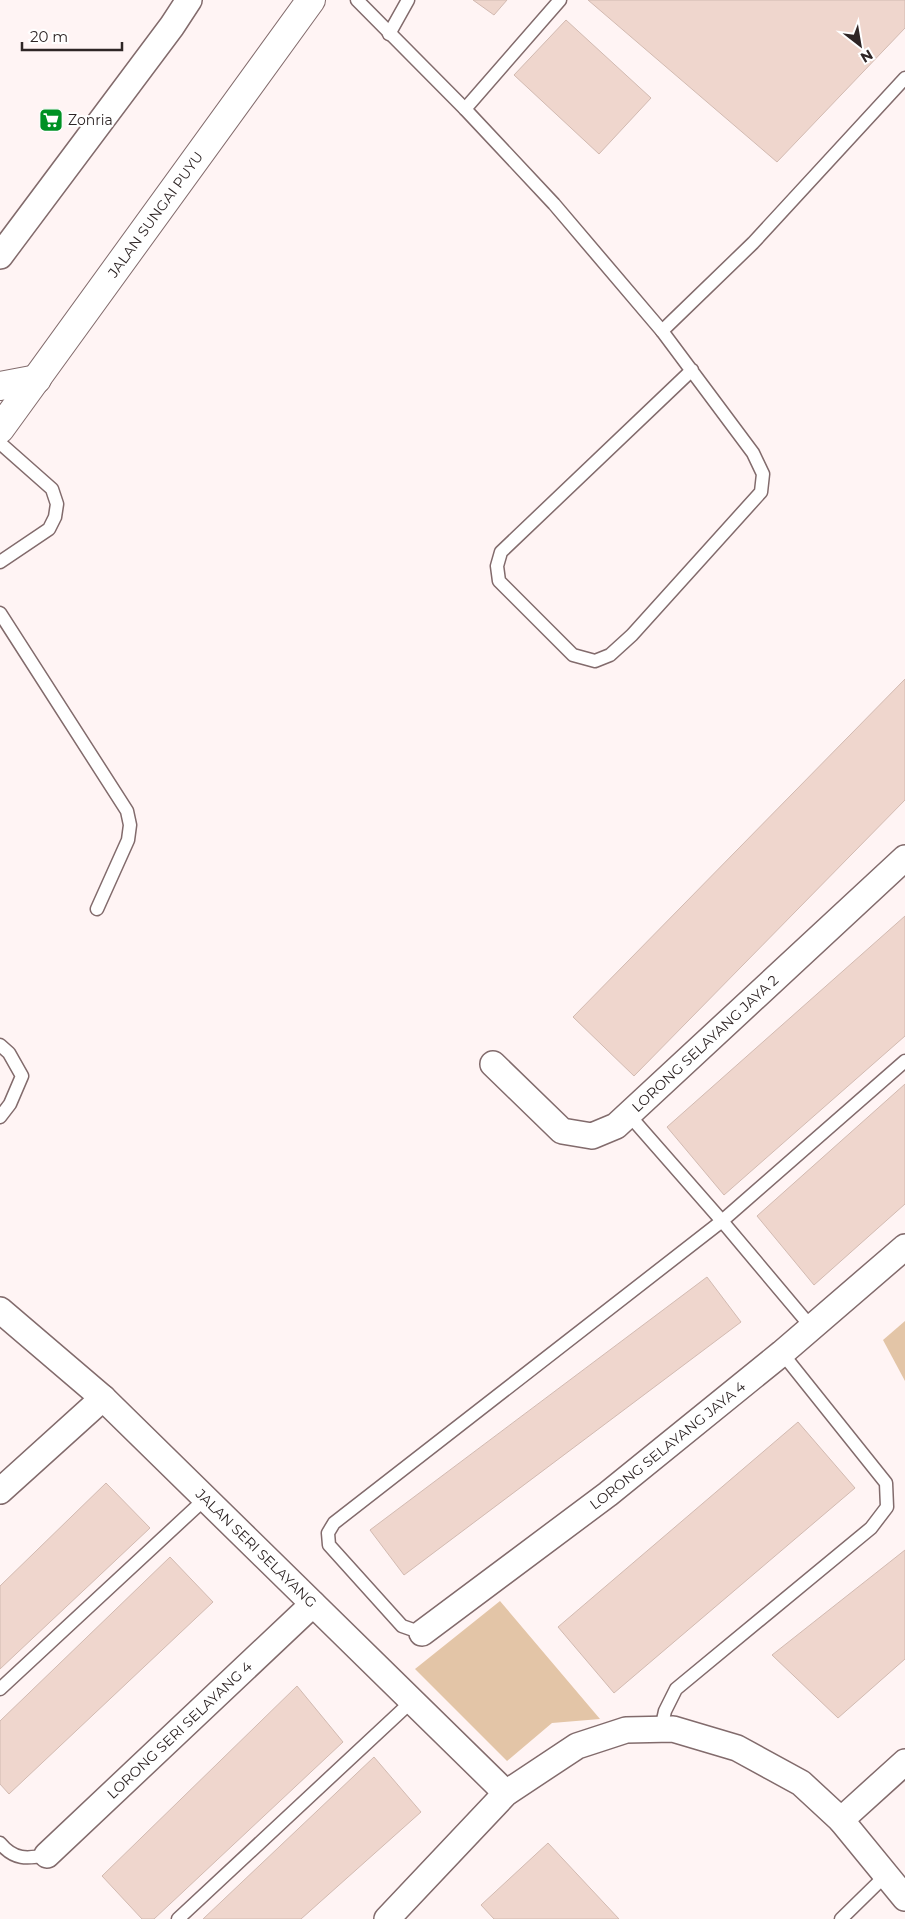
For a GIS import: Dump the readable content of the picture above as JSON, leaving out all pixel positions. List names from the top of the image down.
{
  "streets": {
    "main road": ["JALAN SUNGAI PUYU"],
    "street": [
      "LORONG SELAYANG JAYA 2",
      "LORONG SELAYANG JAYA 4",
      "JALAN SERI SELAYANG",
      "LORONG SERI SELAYANG 4"
    ]
  },
  "crossings": [
    ["JALAN SERI SELAYANG", "LORONG SERI SELAYANG 4"]
  ],
  "places": {
    "supermarket": ["Zonria"]
  },
  "scale_bar": "20 m",
  "north": "bottom right"
}
